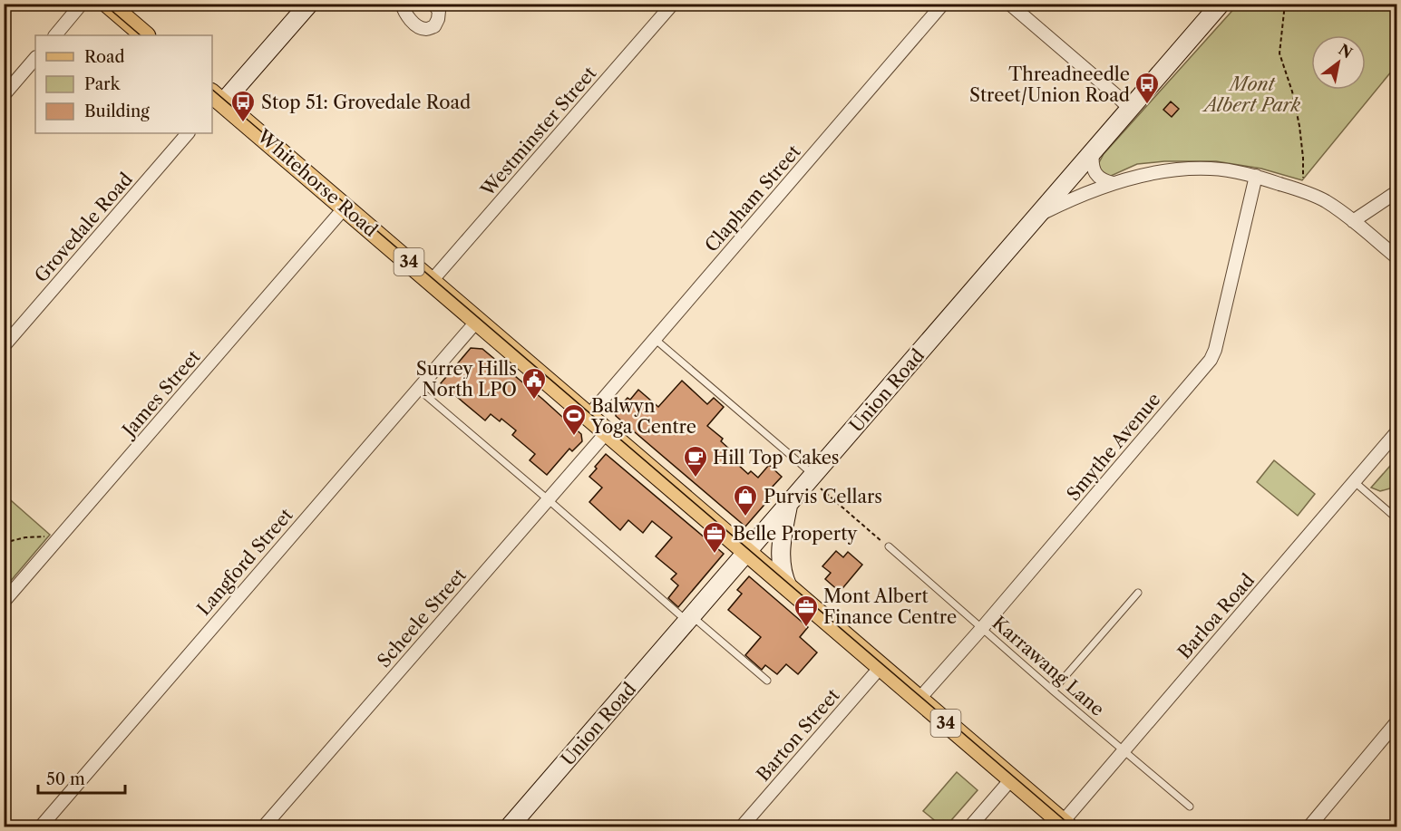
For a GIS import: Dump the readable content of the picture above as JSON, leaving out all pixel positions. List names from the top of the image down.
{
  "streets": {
    "main road": ["Whitehorse Road", "34", "Union Road"],
    "street": [
      "Westminster Street",
      "Clapham Street",
      "Grovedale Road",
      "James Street",
      "Smythe Avenue",
      "Langford Street",
      "Barloa Road",
      "Scheele Street",
      "Barton Street"
    ],
    "lane": ["Karrawang Lane"]
  },
  "crossings": [
    ["Westminster Street", "Whitehorse Road"],
    ["Whitehorse Road", "Clapham Street"],
    ["Whitehorse Road", "Union Road"],
    ["Whitehorse Road", "James Street"],
    ["Whitehorse Road", "Smythe Avenue"],
    ["Whitehorse Road", "Langford Street"],
    ["Whitehorse Road", "Barloa Road"],
    ["Whitehorse Road", "Scheele Street"],
    ["Whitehorse Road", "Barton Street"],
    ["Smythe Avenue", "Karrawang Lane"],
    ["Barloa Road", "Karrawang Lane"]
  ],
  "parks": ["Mont Albert Park"],
  "places": {
    "bus stop": ["Threadneedle Street/Union Road", "Stop 51: Grovedale Road"],
    "public building": ["Surrey Hills North LPO"],
    "sports": ["Balwyn Yoga Centre"],
    "cafe": ["Hill Top Cakes"],
    "shop": ["Purvis Cellars"],
    "office": ["Belle Property", "Mont Albert Finance Centre"]
  },
  "legend": ["Road", "Park", "Building"],
  "scale_bar": "50 m",
  "north": "top right"
}
